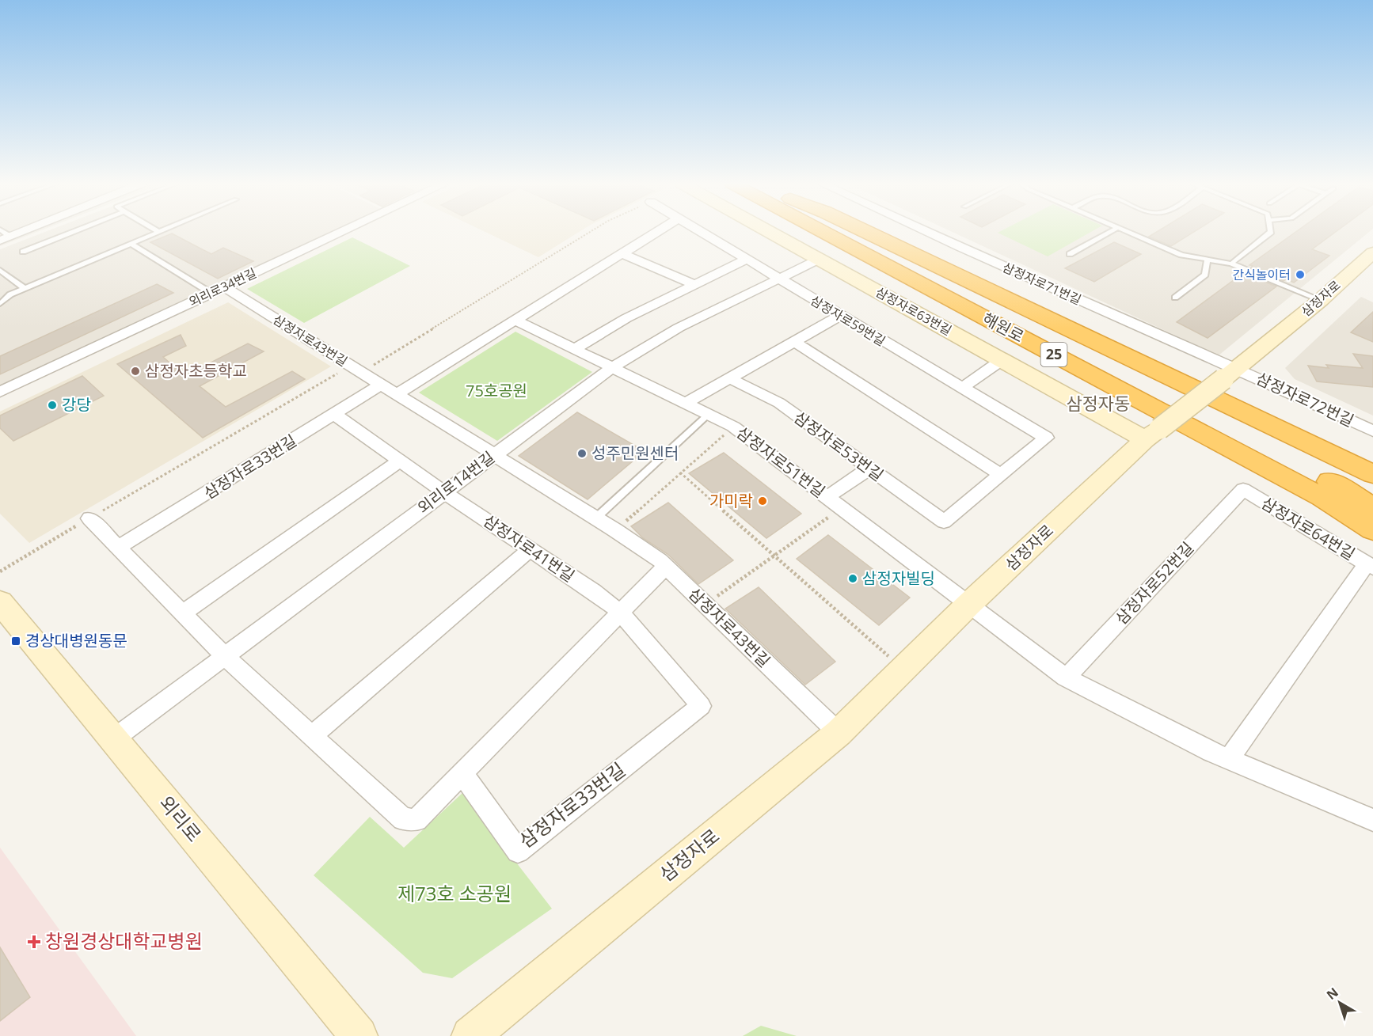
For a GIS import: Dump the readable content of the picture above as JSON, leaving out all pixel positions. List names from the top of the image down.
{
  "streets": {
    "highway": ["해원로", "25"],
    "street": [
      "삼정자로71번길",
      "외리로34번길",
      "삼정자로",
      "삼정자로63번길",
      "삼정자로59번길",
      "삼정자로43번길",
      "삼정자로72번길",
      "삼정자로53번길",
      "삼정자로51번길",
      "삼정자로33번길",
      "외리로14번길",
      "삼정자로64번길",
      "삼정자로41번길",
      "삼정자로52번길",
      "외리로"
    ]
  },
  "crossings": [
    ["삼정자로71번길", "삼정자로"],
    ["삼정자로71번길", "삼정자로72번길"],
    ["외리로34번길", "삼정자로43번길"],
    ["삼정자로", "삼정자로63번길"],
    ["삼정자로", "삼정자로43번길"],
    ["삼정자로", "삼정자로72번길"],
    ["삼정자로", "삼정자로51번길"],
    ["삼정자로63번길", "외리로14번길"],
    ["삼정자로59번길", "삼정자로53번길"],
    ["삼정자로59번길", "외리로14번길"],
    ["삼정자로43번길", "삼정자로33번길"],
    ["삼정자로43번길", "외리로14번길"],
    ["삼정자로51번길", "외리로14번길"],
    ["삼정자로33번길", "삼정자로41번길"],
    ["외리로14번길", "삼정자로41번길"],
    ["외리로14번길", "외리로"],
    ["삼정자로64번길", "삼정자로52번길"]
  ],
  "districts": ["삼정자동"],
  "parks": ["75호공원", "제73호 소공원"],
  "places": {
    "other": [
      "간식놀이터",
      "삼정자초등학교",
      "강당",
      "성주민원센터",
      "가미락",
      "삼정자빌딩"
    ],
    "transit": ["경상대병원동문"],
    "health": ["창원경상대학교병원"]
  },
  "north": "top left"
}
